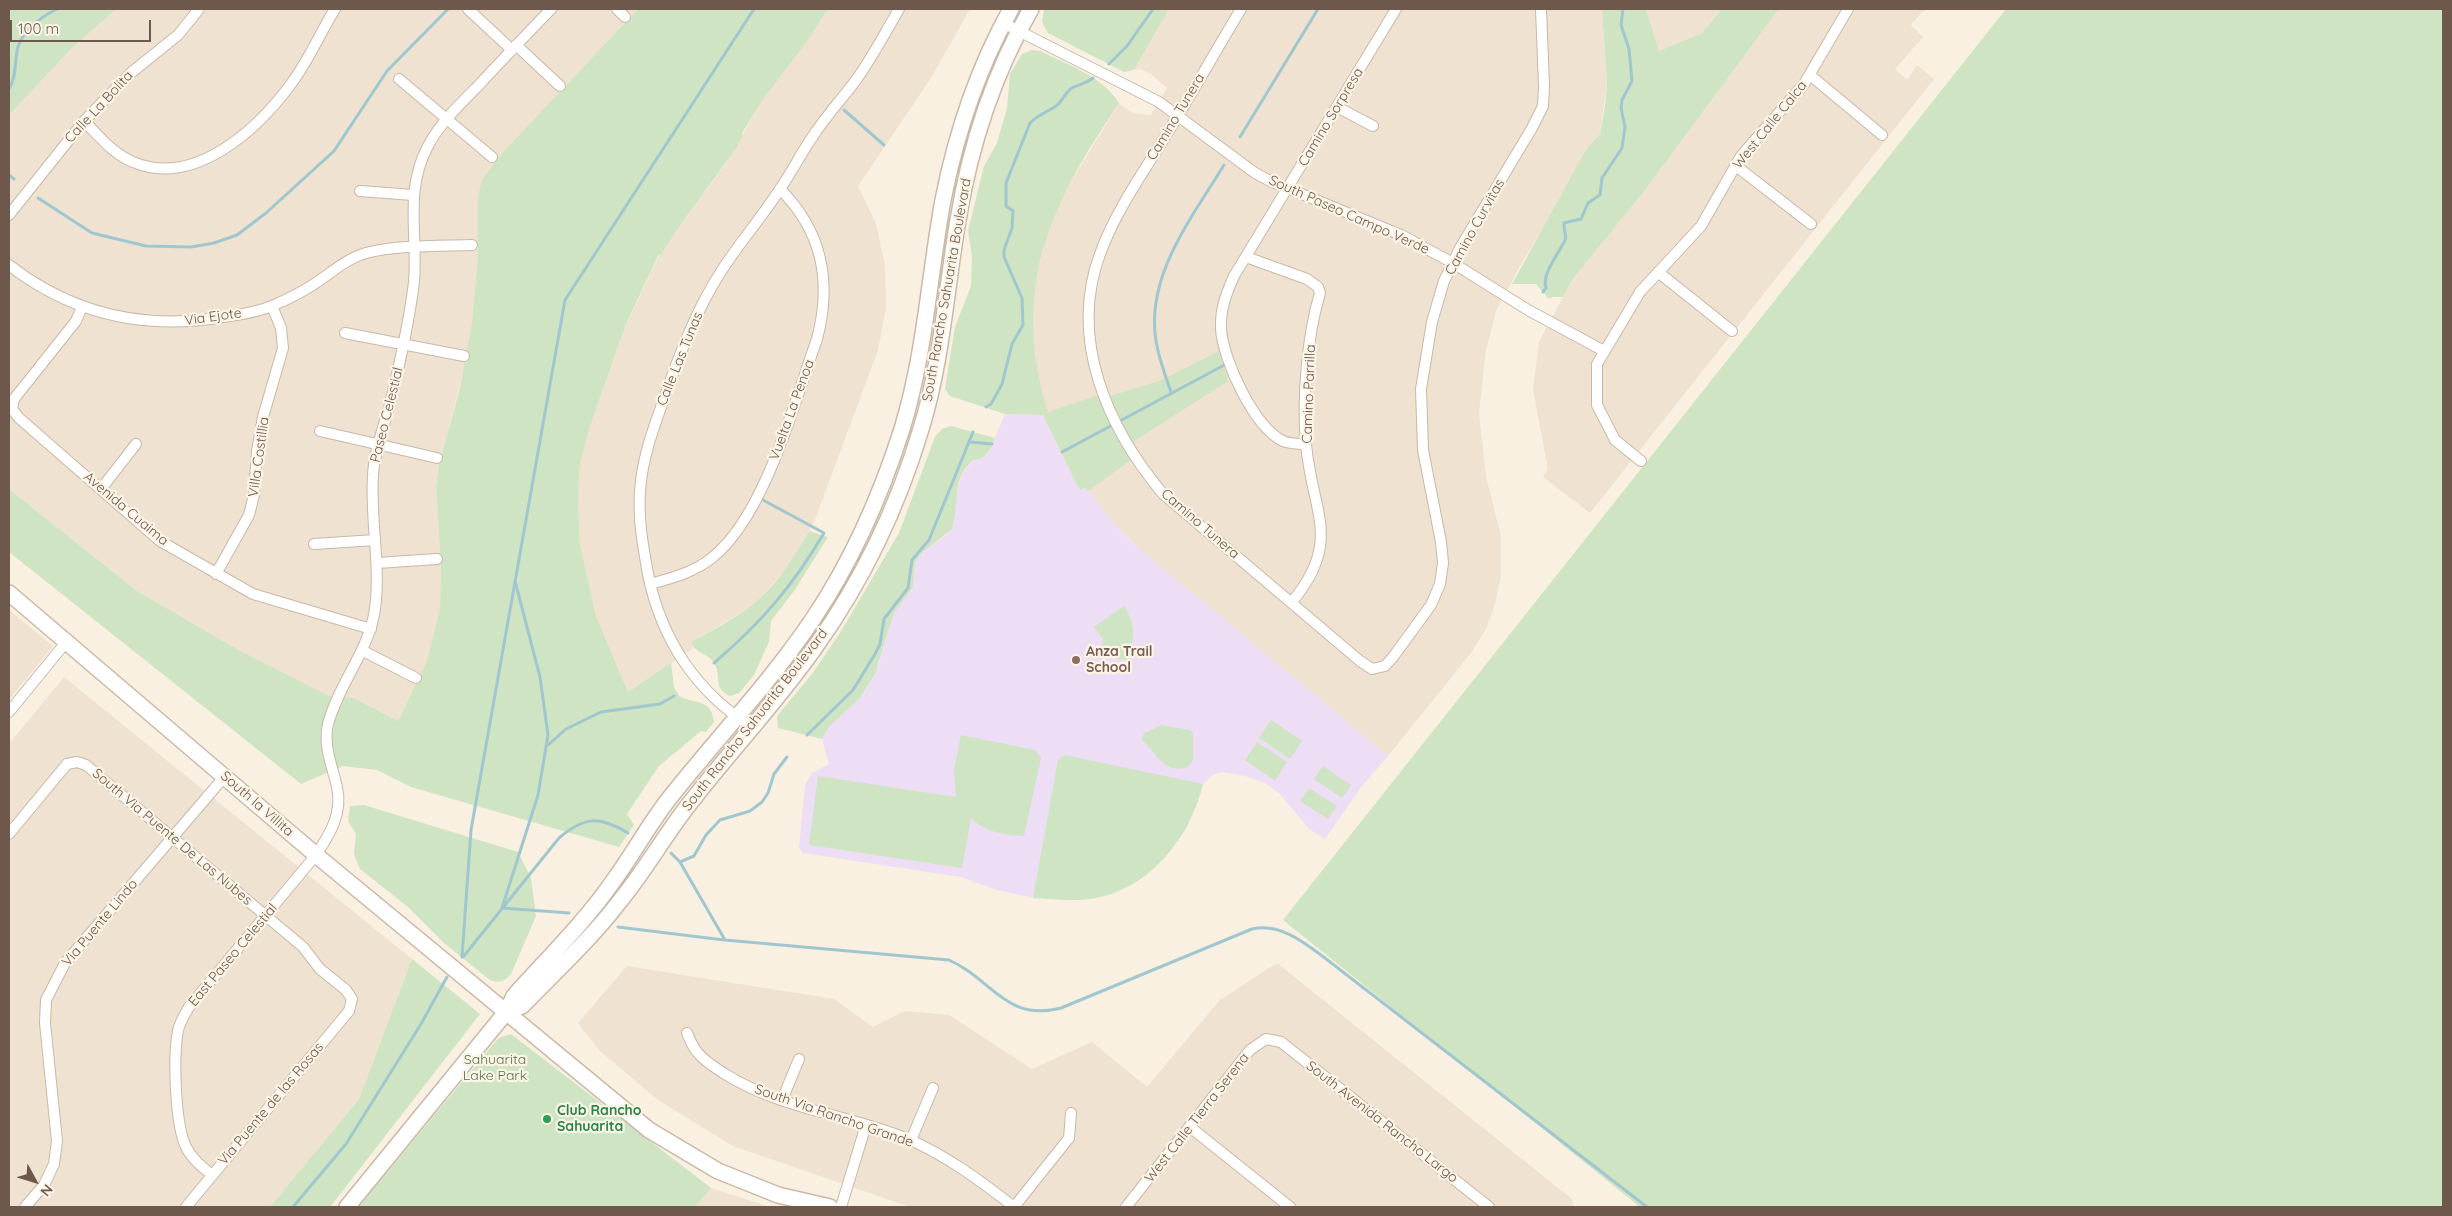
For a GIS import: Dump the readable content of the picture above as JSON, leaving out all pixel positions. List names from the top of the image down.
{
  "streets": {
    "street": [
      "Calle La Bolita",
      "Camino Tunera",
      "Camino Sorpresa",
      "West Calle Calca",
      "South Paseo Campo Verde",
      "Camino Curvitas",
      "South Rancho Sahuarita Boulevard",
      "Via Ejote",
      "Calle Las Tunas",
      "Camino Parrilla",
      "Vuelta La Penoa",
      "Paseo Celestial",
      "Villa Costillia",
      "Avenida Cuaima",
      "South la Villita",
      "South Via Puente De Las Nubes",
      "Via Puente Lindo",
      "East Paseo Celestial",
      "Via Puente de las Rosas",
      "South Via Rancho Grande",
      "West Calle Tierra Serena",
      "South Avenida Rancho Largo"
    ]
  },
  "crossings": [
    ["Camino Tunera", "South Paseo Campo Verde"],
    ["Camino Tunera", "Camino Curvitas"],
    ["Camino Tunera", "Camino Parrilla"],
    ["Camino Sorpresa", "South Paseo Campo Verde"],
    ["Camino Sorpresa", "Camino Parrilla"],
    ["West Calle Calca", "South Paseo Campo Verde"],
    ["South Paseo Campo Verde", "Camino Curvitas"],
    ["South Paseo Campo Verde", "South Rancho Sahuarita Boulevard"],
    ["South Rancho Sahuarita Boulevard", "Calle Las Tunas"],
    ["South Rancho Sahuarita Boulevard", "South la Villita"],
    ["Via Ejote", "Paseo Celestial"],
    ["Via Ejote", "Villa Costillia"],
    ["Via Ejote", "Avenida Cuaima"],
    ["Calle Las Tunas", "Vuelta La Penoa"],
    ["Paseo Celestial", "Avenida Cuaima"],
    ["Paseo Celestial", "South la Villita"],
    ["Paseo Celestial", "East Paseo Celestial"],
    ["Villa Costillia", "Avenida Cuaima"],
    ["South la Villita", "Via Puente Lindo"],
    ["South la Villita", "East Paseo Celestial"],
    ["South Via Puente De Las Nubes", "Via Puente Lindo"],
    ["South Via Puente De Las Nubes", "East Paseo Celestial"],
    ["South Via Puente De Las Nubes", "Via Puente de las Rosas"],
    ["East Paseo Celestial", "Via Puente de las Rosas"],
    ["West Calle Tierra Serena", "South Avenida Rancho Largo"]
  ],
  "parks": ["Sahuarita Lake Park"],
  "places": ["Anza Trail School", "Club Rancho Sahuarita"],
  "scale_bar": "100 m",
  "north": "bottom right"
}
